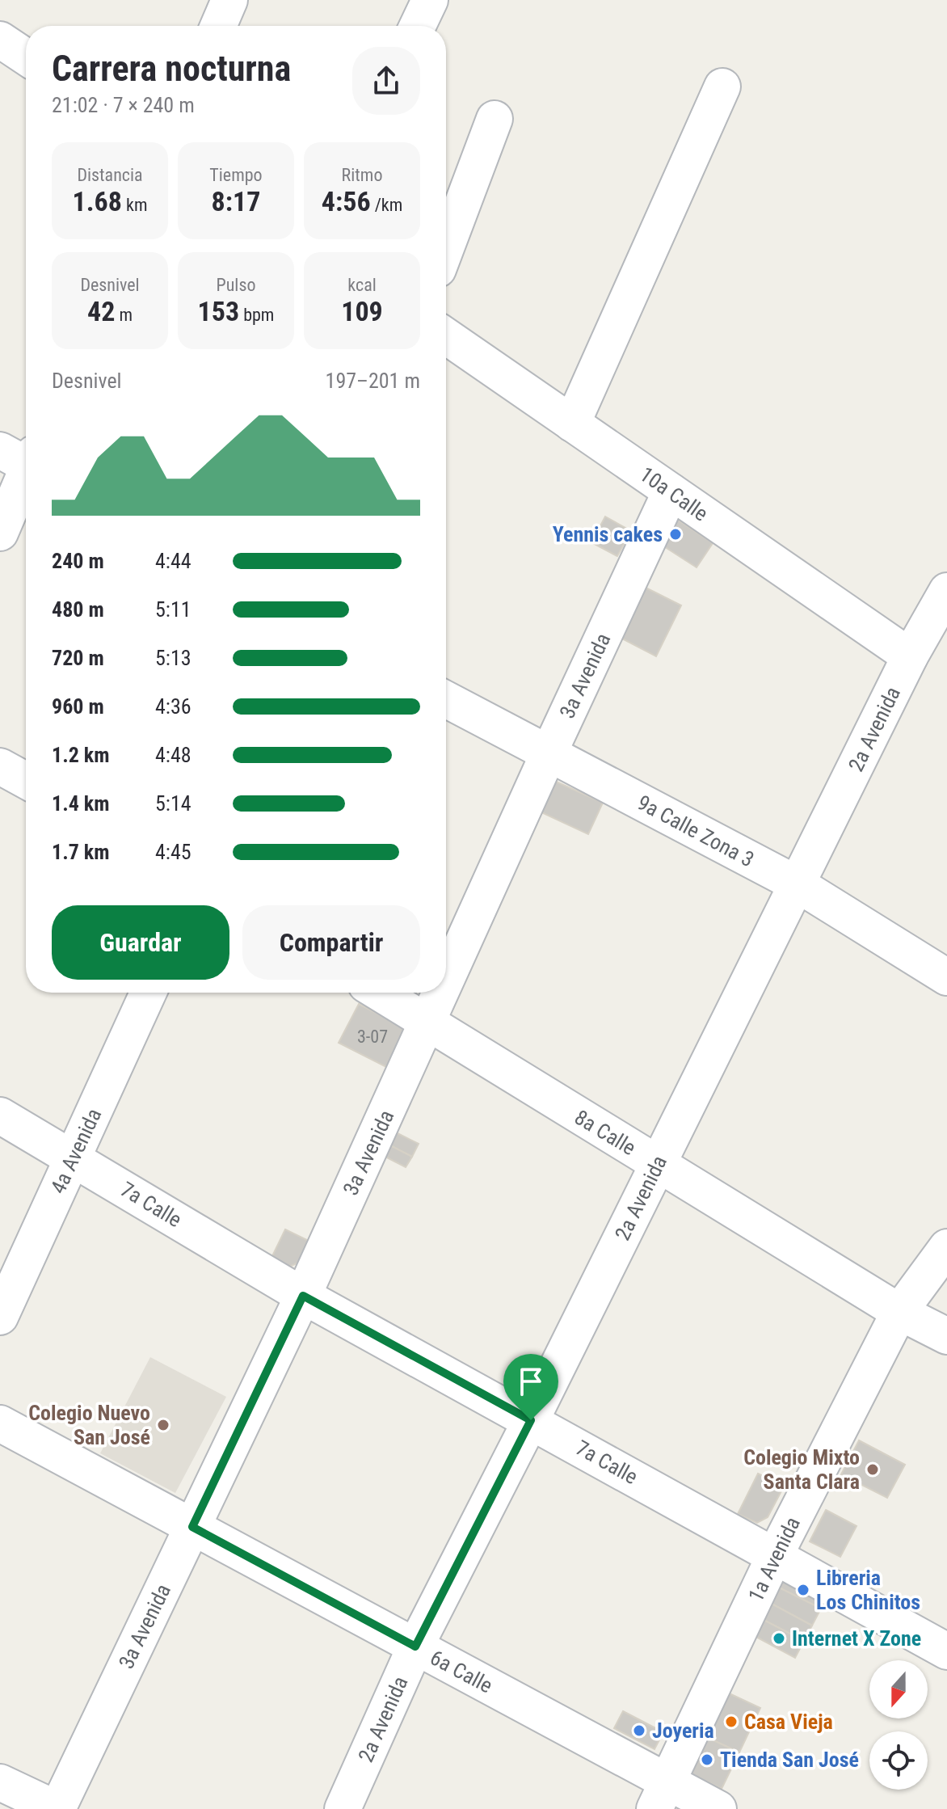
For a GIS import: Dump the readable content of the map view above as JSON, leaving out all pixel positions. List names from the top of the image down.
{
  "streets": {
    "street": [
      "10a Calle",
      "3a Avenida",
      "2a Avenida",
      "9a Calle Zona 3",
      "8a Calle",
      "4a Avenida",
      "7a Calle",
      "1a Avenida",
      "6a Calle"
    ]
  },
  "crossings": [
    ["10a Calle", "3a Avenida"],
    ["10a Calle", "2a Avenida"],
    ["3a Avenida", "9a Calle Zona 3"],
    ["3a Avenida", "8a Calle"],
    ["3a Avenida", "7a Calle"],
    ["3a Avenida", "6a Calle"],
    ["2a Avenida", "9a Calle Zona 3"],
    ["2a Avenida", "8a Calle"],
    ["2a Avenida", "7a Calle"],
    ["2a Avenida", "6a Calle"],
    ["8a Calle", "1a Avenida"],
    ["4a Avenida", "7a Calle"],
    ["7a Calle", "1a Avenida"],
    ["1a Avenida", "6a Calle"]
  ],
  "places": [
    "Yennis cakes",
    "Colegio Nuevo San José",
    "Colegio Mixto Santa Clara",
    "Libreria Los Chinitos",
    "Internet X Zone",
    "Casa Vieja",
    "Joyeria",
    "Tienda San José"
  ],
  "house_numbers": ["3-07"],
  "north": "bottom",
  "page": {
    "heading": ["Carrera nocturna", "21:02 · 7 × 240 m"],
    "stats": [
      ["Distancia", "1.68 km"],
      ["Tiempo", "8:17"],
      ["Ritmo", "4:56 /km"],
      ["Desnivel", "42 m"],
      ["Pulso", "153 bpm"],
      ["kcal", "109"]
    ],
    "chart": ["Desnivel", "197–201 m"],
    "list": [
      {
        "name": "240 m",
        "note": "4:44"
      },
      {
        "name": "480 m",
        "note": "5:11"
      },
      {
        "name": "720 m",
        "note": "5:13"
      },
      {
        "name": "960 m",
        "note": "4:36"
      },
      {
        "name": "1.2 km",
        "note": "4:48"
      },
      {
        "name": "1.4 km",
        "note": "5:14"
      },
      {
        "name": "1.7 km",
        "note": "4:45"
      }
    ],
    "buttons": ["Guardar", "Compartir"]
  }
}
